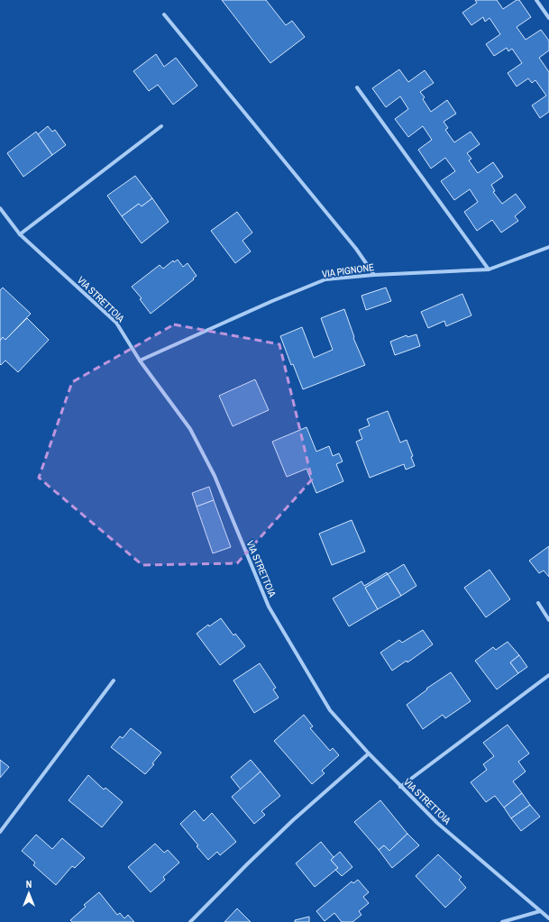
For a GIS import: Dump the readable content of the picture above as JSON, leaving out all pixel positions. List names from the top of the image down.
{
  "streets": {
    "street": ["VIA PIGNONE", "VIA STRETTOIA"]
  },
  "crossings": [
    ["VIA PIGNONE", "VIA STRETTOIA"]
  ],
  "north": "top"
}
